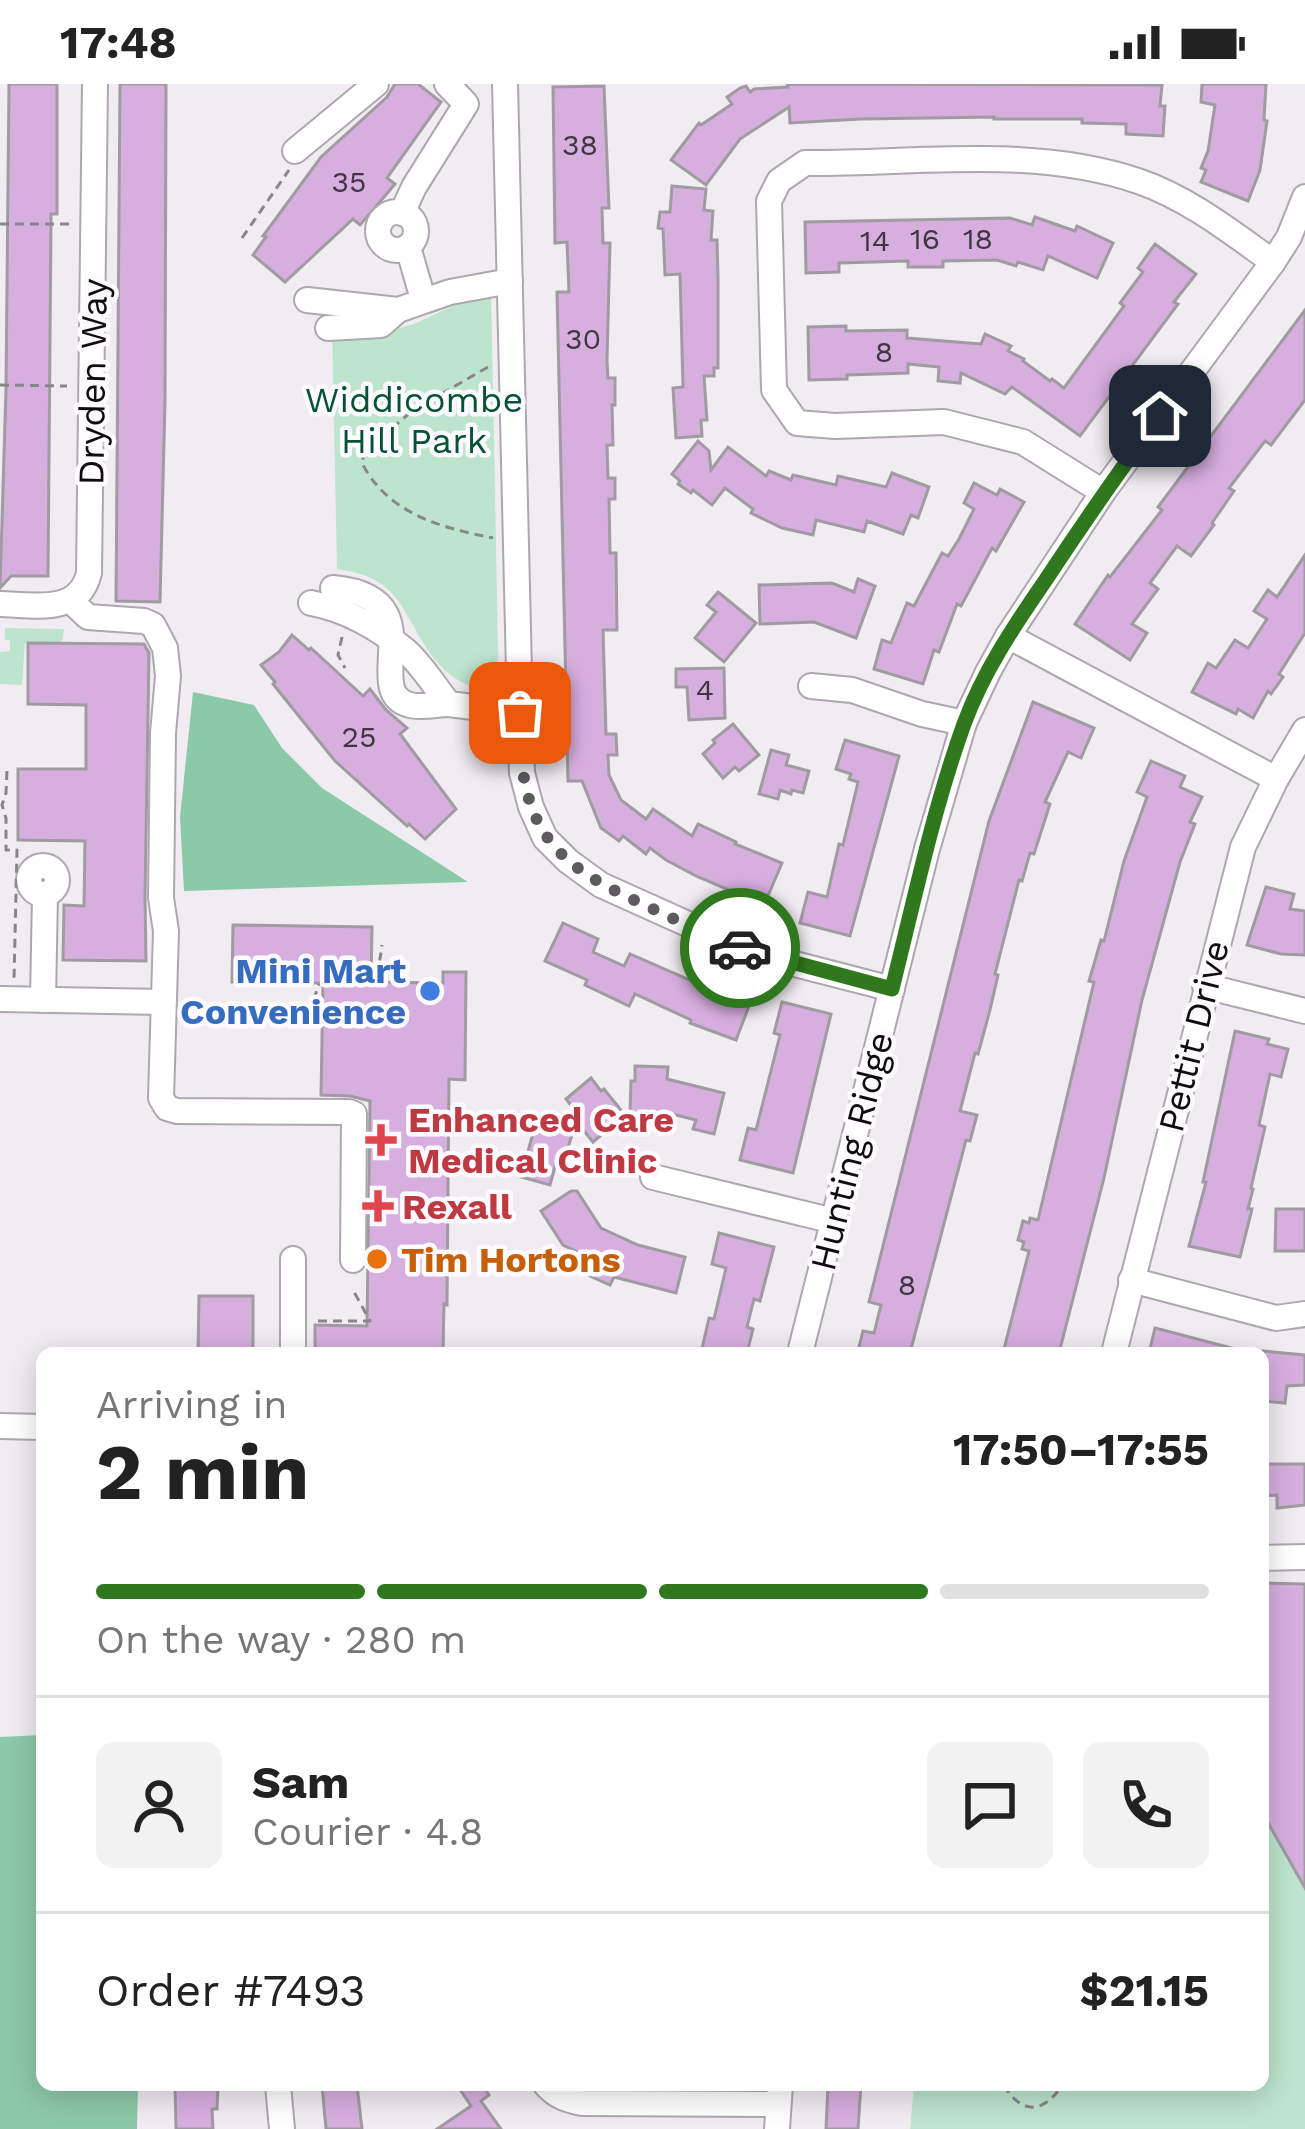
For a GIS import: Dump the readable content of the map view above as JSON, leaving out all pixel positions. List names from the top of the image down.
{
  "streets": {
    "street": ["Dryden Way", "Pettit Drive", "Hunting Ridge"]
  },
  "parks": ["Widdicombe Hill Park"],
  "places": {
    "other": ["Mini Mart Convenience", "Tim Hortons"],
    "health": ["Enhanced Care Medical Clinic", "Rexall"]
  },
  "house_numbers": [
    "38",
    "35",
    "16",
    "18",
    "14",
    "30",
    "8",
    "4",
    "25",
    "8"
  ],
  "page": {
    "status": "17:48",
    "heading": ["2 min", "Arriving in", "17:50–17:55"],
    "panel": [
      "Sam",
      "Courier · 4.8",
      "Order #7493",
      "$21.15"
    ],
    "bar": "On the way · 280 m"
  }
}
